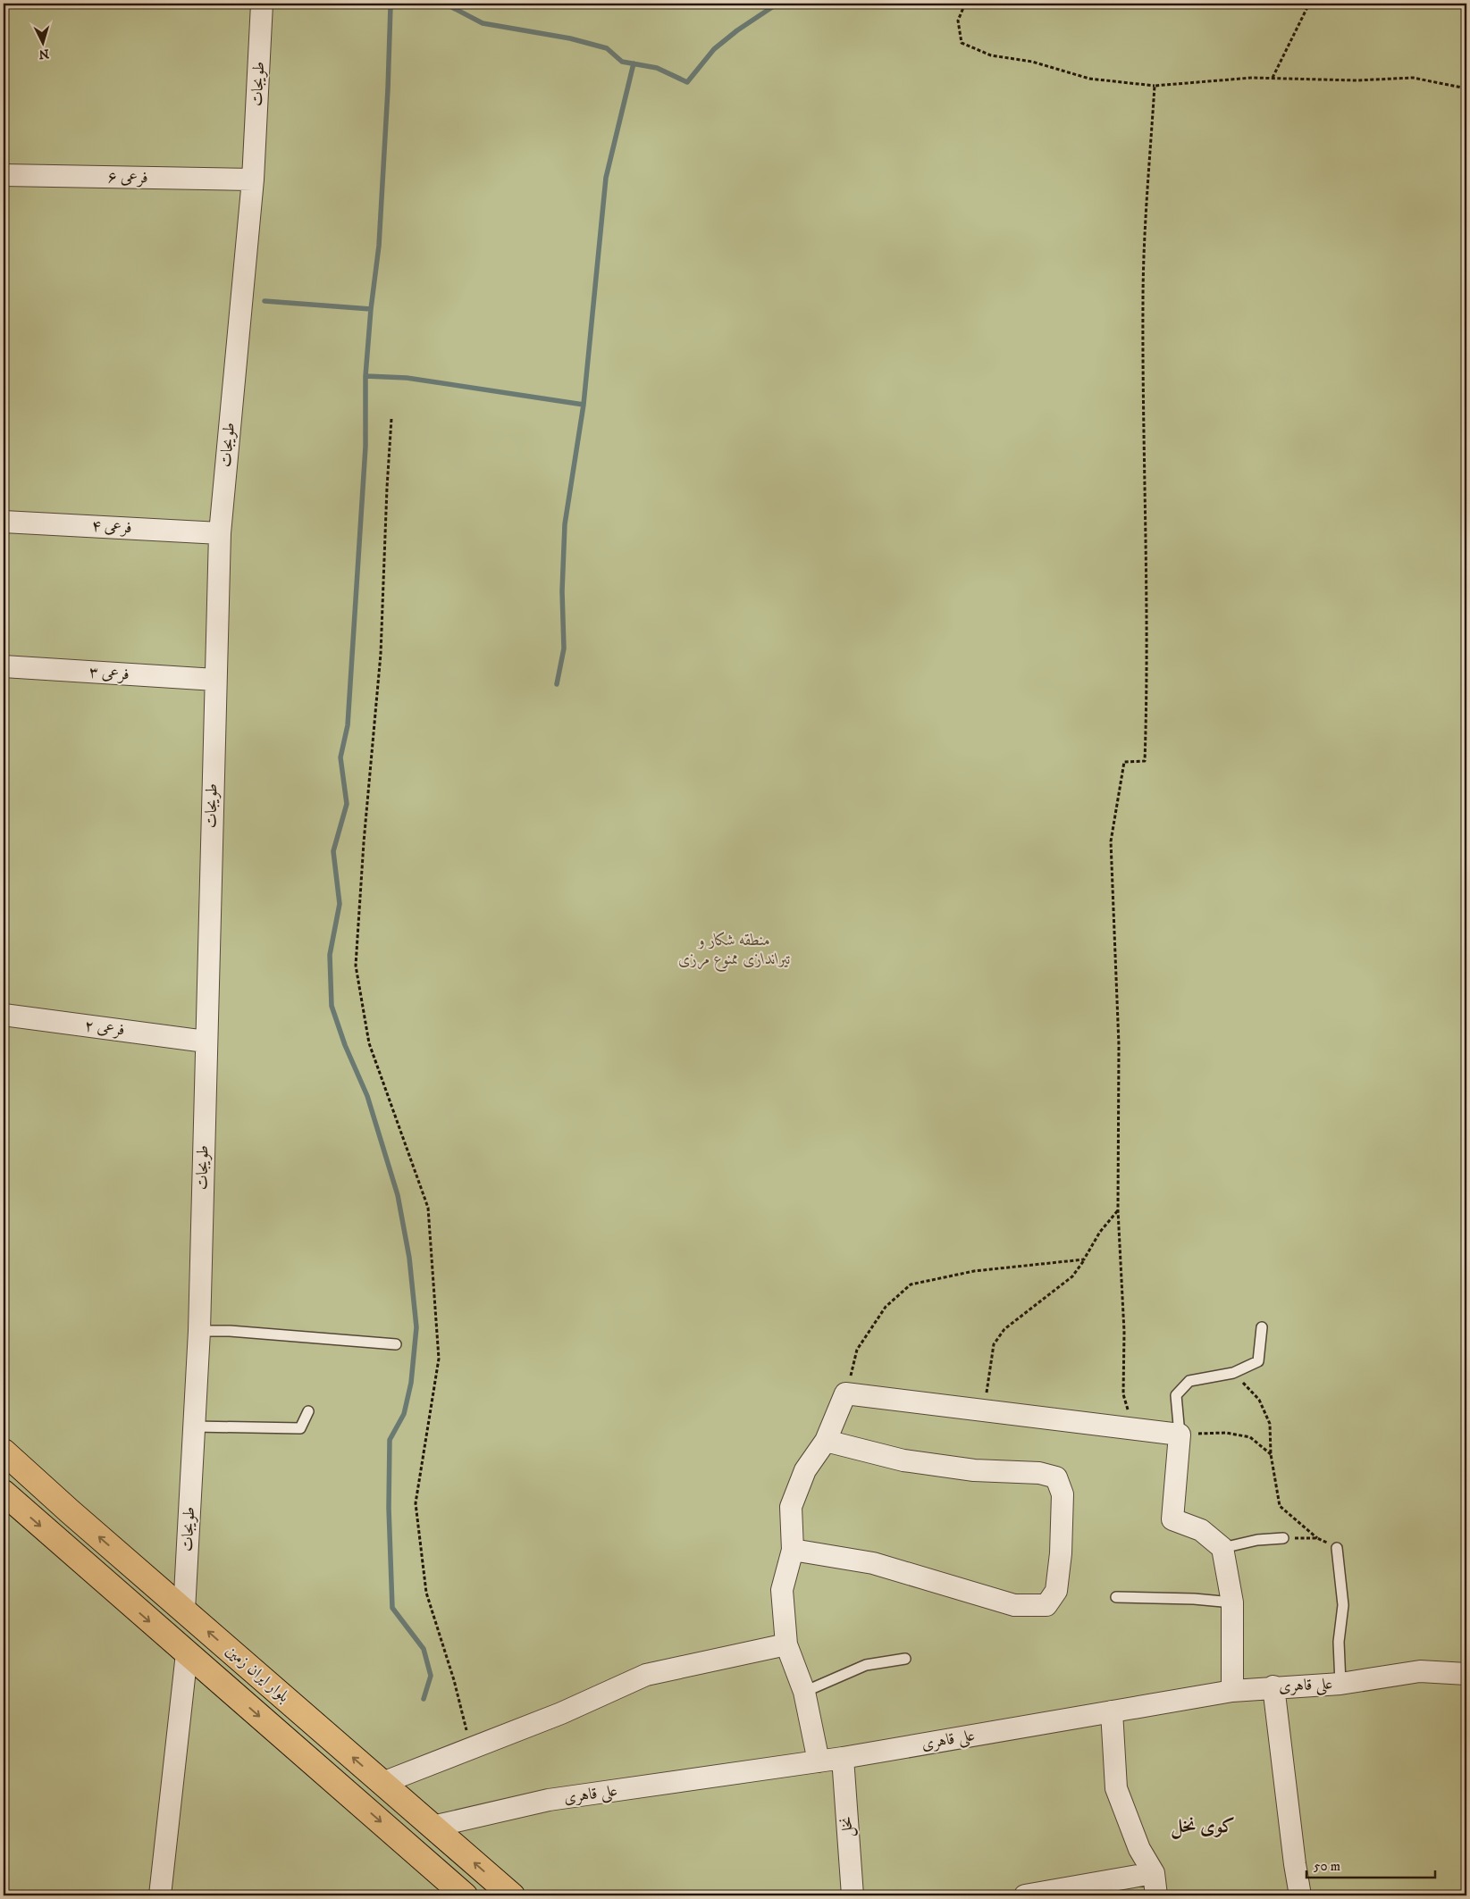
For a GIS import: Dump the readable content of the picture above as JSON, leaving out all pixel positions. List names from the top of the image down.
{
  "streets": {
    "main road": ["بلوار ایران زمین"],
    "street": [
      "طویجات",
      "فرعی ۶",
      "فرعی ۴",
      "فرعی ۳",
      "فرعی ۲",
      "علی قاهری",
      "نخل"
    ]
  },
  "crossings": [
    ["طویجات", "فرعی ۶"],
    ["طویجات", "فرعی ۴"],
    ["طویجات", "فرعی ۳"],
    ["طویجات", "فرعی ۲"],
    ["طویجات", "بلوار ایران زمین"],
    ["بلوار ایران زمین", "علی قاهری"],
    ["علی قاهری", "نخل"]
  ],
  "districts": ["کوی نخل"],
  "parks": ["منطقه شکار و تیراندازی ممنوع مرزی"],
  "scale_bar": "50 m",
  "north": "bottom"
}
